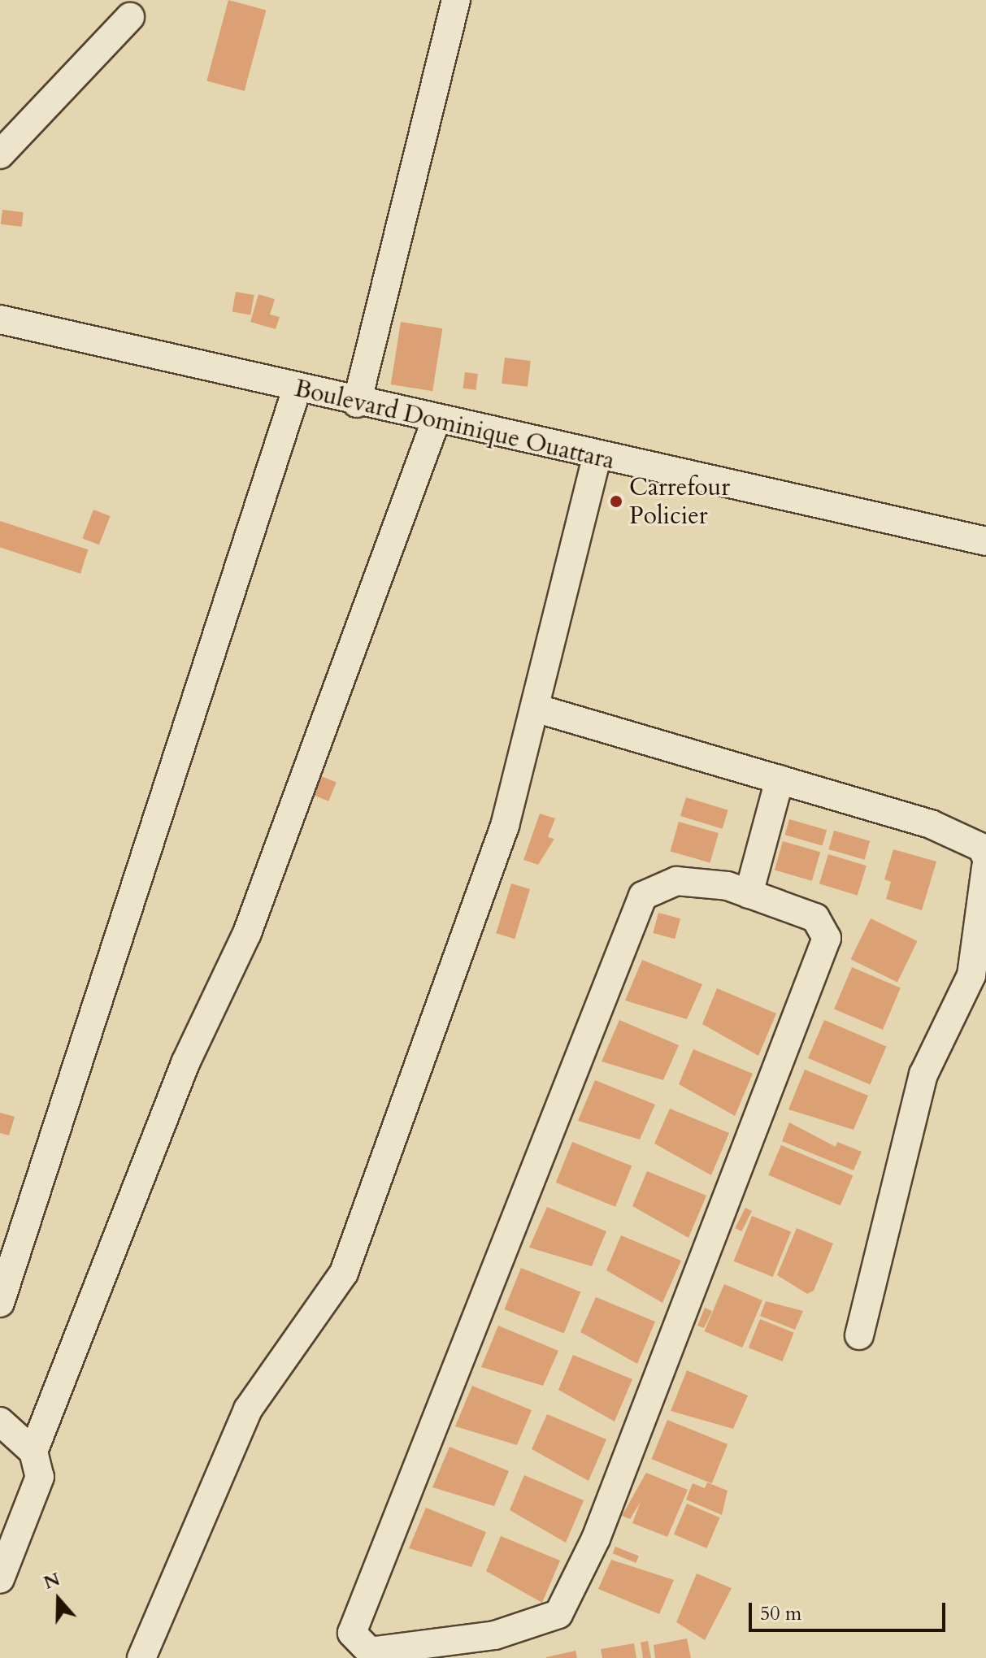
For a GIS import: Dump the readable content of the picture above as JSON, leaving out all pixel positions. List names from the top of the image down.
{
  "streets": {
    "street": ["Boulevard Dominique Ouattara"]
  },
  "places": ["Carrefour Policier"],
  "scale_bar": "50 m",
  "north": "top"
}
